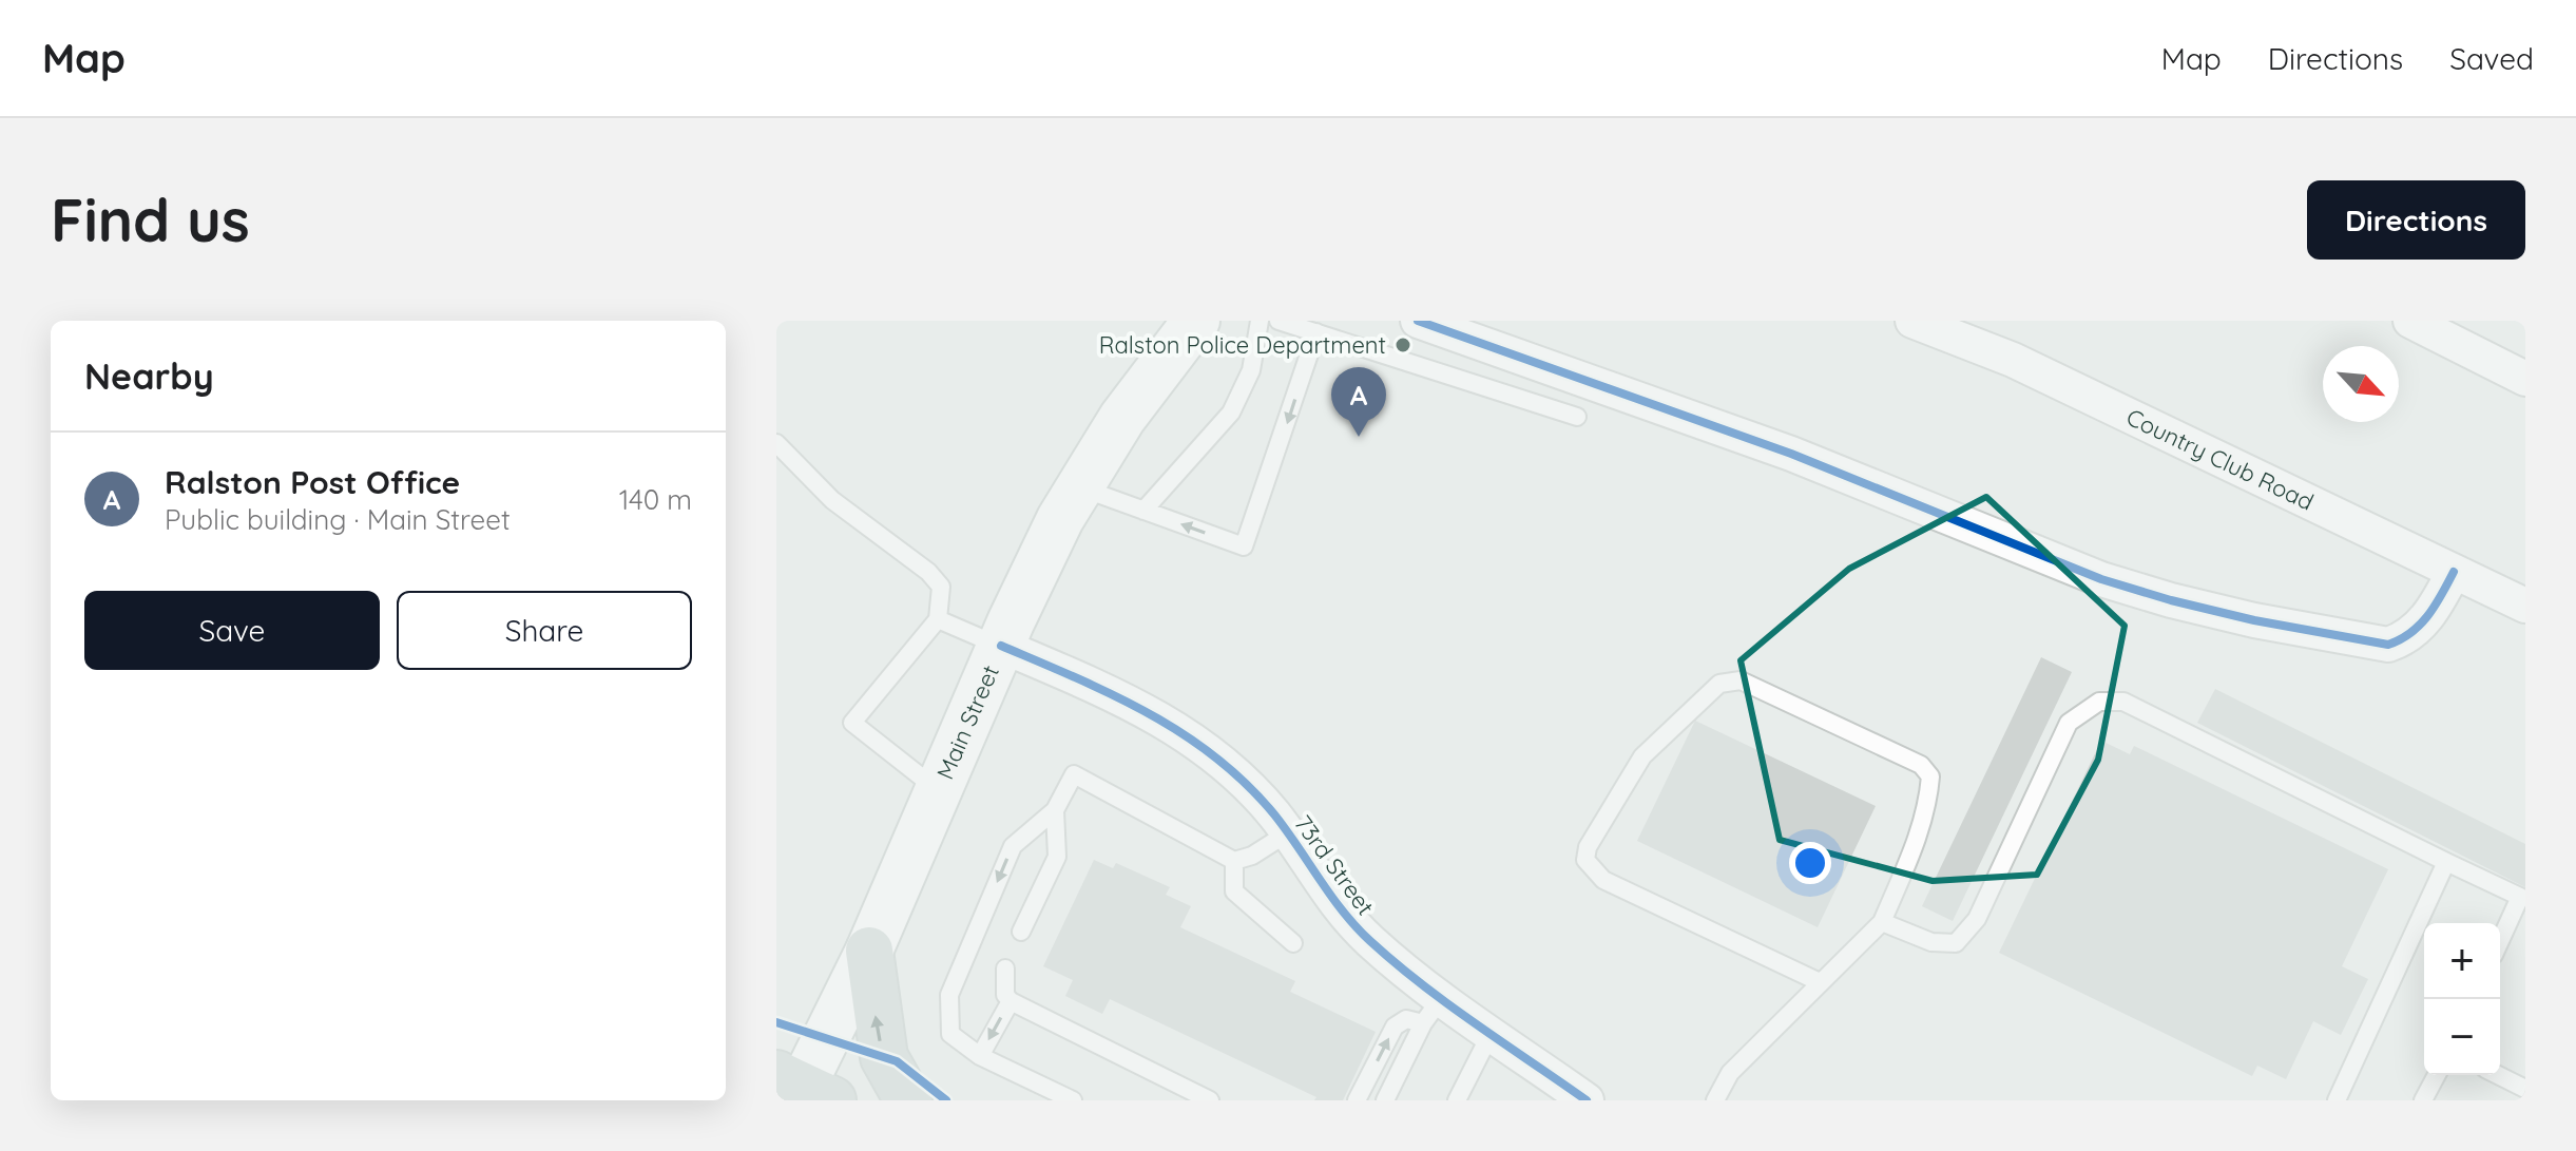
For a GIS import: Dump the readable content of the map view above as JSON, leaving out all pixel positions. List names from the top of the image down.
{
  "streets": {
    "main road": ["Main Street"],
    "street": ["Country Club Road", "73rd Street"]
  },
  "crossings": [
    ["Main Street", "73rd Street"]
  ],
  "places": ["Ralston Police Department"],
  "north": "bottom right",
  "page": {
    "header": "Map",
    "nav": ["Map", "Directions", "Saved"],
    "buttons": [
      "Directions",
      ["Save", "Share"]
    ],
    "title": "Find us",
    "heading": "Nearby",
    "pins": "A",
    "list": [
      {
        "mark": "A",
        "name": "Ralston Post Office",
        "note": "Public building · Main Street",
        "value": "140 m"
      }
    ],
    "map_buttons": ["+", "−"]
  }
}
